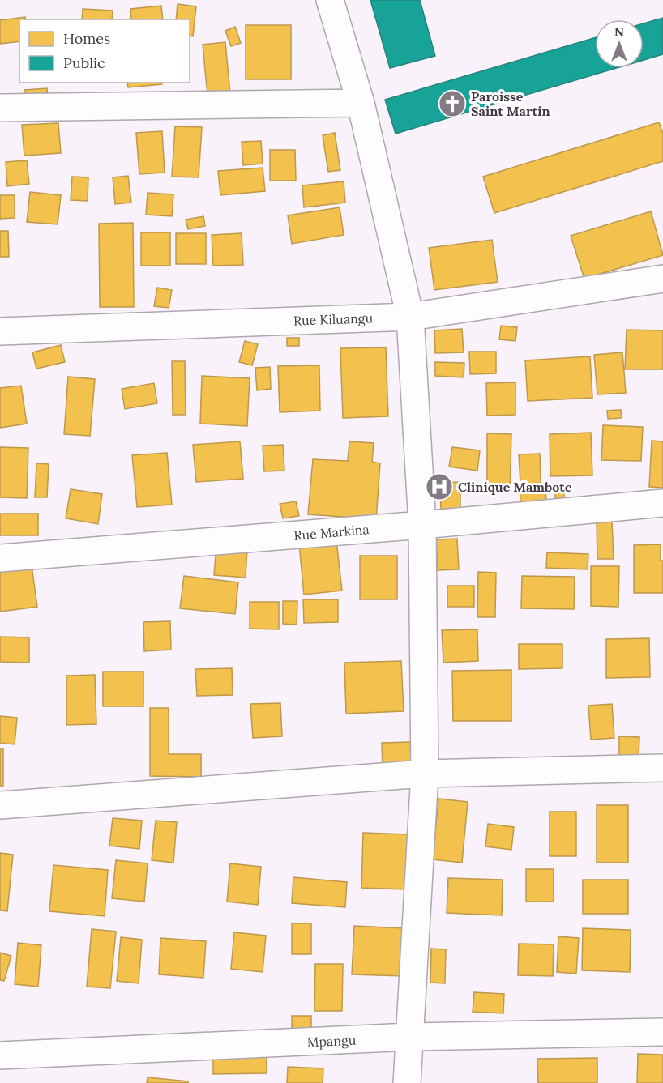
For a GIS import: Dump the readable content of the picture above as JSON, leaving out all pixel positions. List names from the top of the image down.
{
  "streets": {
    "street": ["Rue Kiluangu", "Rue Markina", "Mpangu"]
  },
  "places": {
    "church": ["Paroisse Saint Martin"],
    "hospital": ["Clinique Mambote"]
  },
  "legend": ["Homes", "Public"],
  "north": "top"
}
